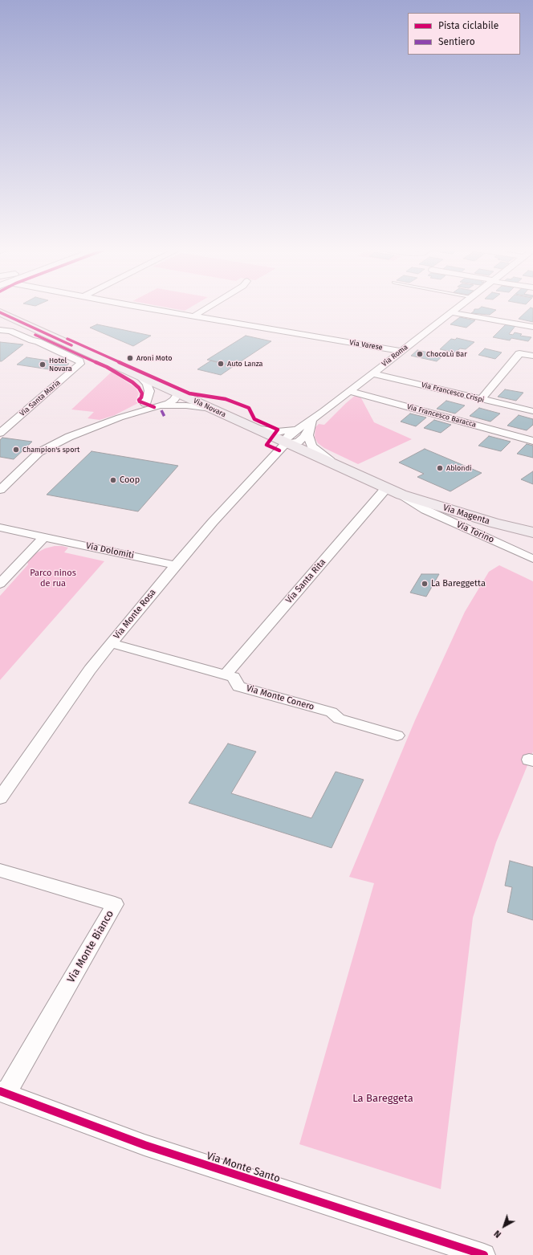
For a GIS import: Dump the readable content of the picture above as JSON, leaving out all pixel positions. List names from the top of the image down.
{
  "streets": {
    "main road": ["Via Novara", "Via Magenta"],
    "street": [
      "Via Varese",
      "Via Roma",
      "Via Francesco Crispi",
      "Via Santa Maria",
      "Via Francesco Baracca",
      "Via Torino",
      "Via Dolomiti",
      "Via Santa Rita",
      "Via Monte Rosa",
      "Via Monte Conero",
      "Via Monte Bianco",
      "Via Monte Santo"
    ]
  },
  "crossings": [
    ["Via Varese", "Via Roma"],
    ["Via Roma", "Via Francesco Crispi"],
    ["Via Roma", "Via Francesco Baracca"],
    ["Via Novara", "Via Magenta"],
    ["Via Novara", "Via Torino"],
    ["Via Novara", "Via Santa Rita"],
    ["Via Novara", "Via Monte Rosa"],
    ["Via Magenta", "Via Torino"],
    ["Via Dolomiti", "Via Monte Rosa"],
    ["Via Santa Rita", "Via Monte Conero"],
    ["Via Monte Rosa", "Via Monte Conero"],
    ["Via Monte Bianco", "Via Monte Santo"]
  ],
  "parks": ["Parco ninos de rua", "La Bareggeta"],
  "places": [
    "ChocoLù Bar",
    "Aroni Moto",
    "Auto Lanza",
    "Hotel Novara",
    "Champion's sport",
    "Ablondi",
    "Coop",
    "La Bareggetta"
  ],
  "legend": ["Pista ciclabile", "Sentiero"],
  "north": "bottom left"
}
